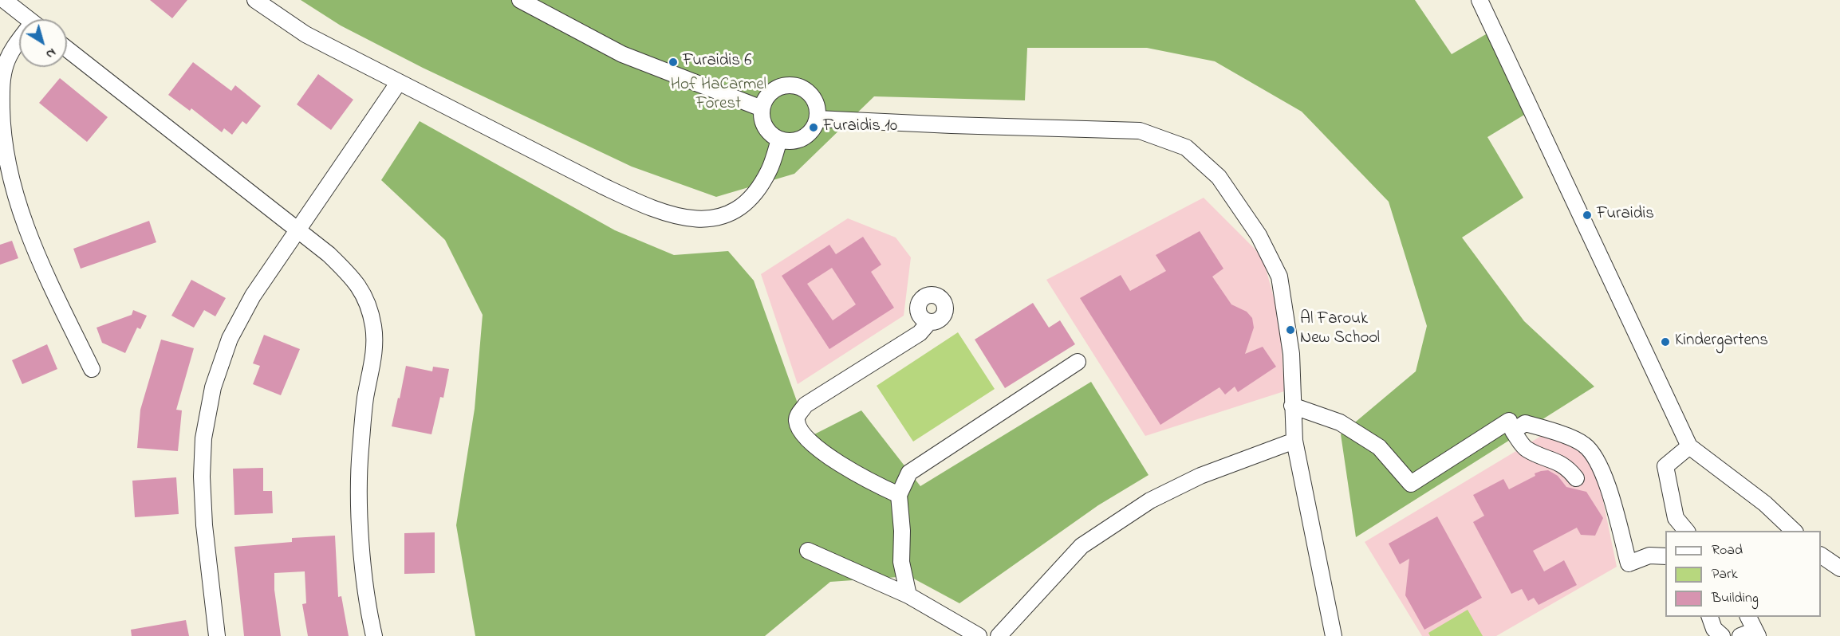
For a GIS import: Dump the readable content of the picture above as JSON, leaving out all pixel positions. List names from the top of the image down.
{
  "parks": ["Hof HaCarmel Forest"],
  "places": [
    "Furaidis 6",
    "Furaidis 10",
    "Furaidis",
    "Al Farouk New School",
    "Kindergartens"
  ],
  "legend": ["Road", "Park", "Building"],
  "north": "bottom right"
}
